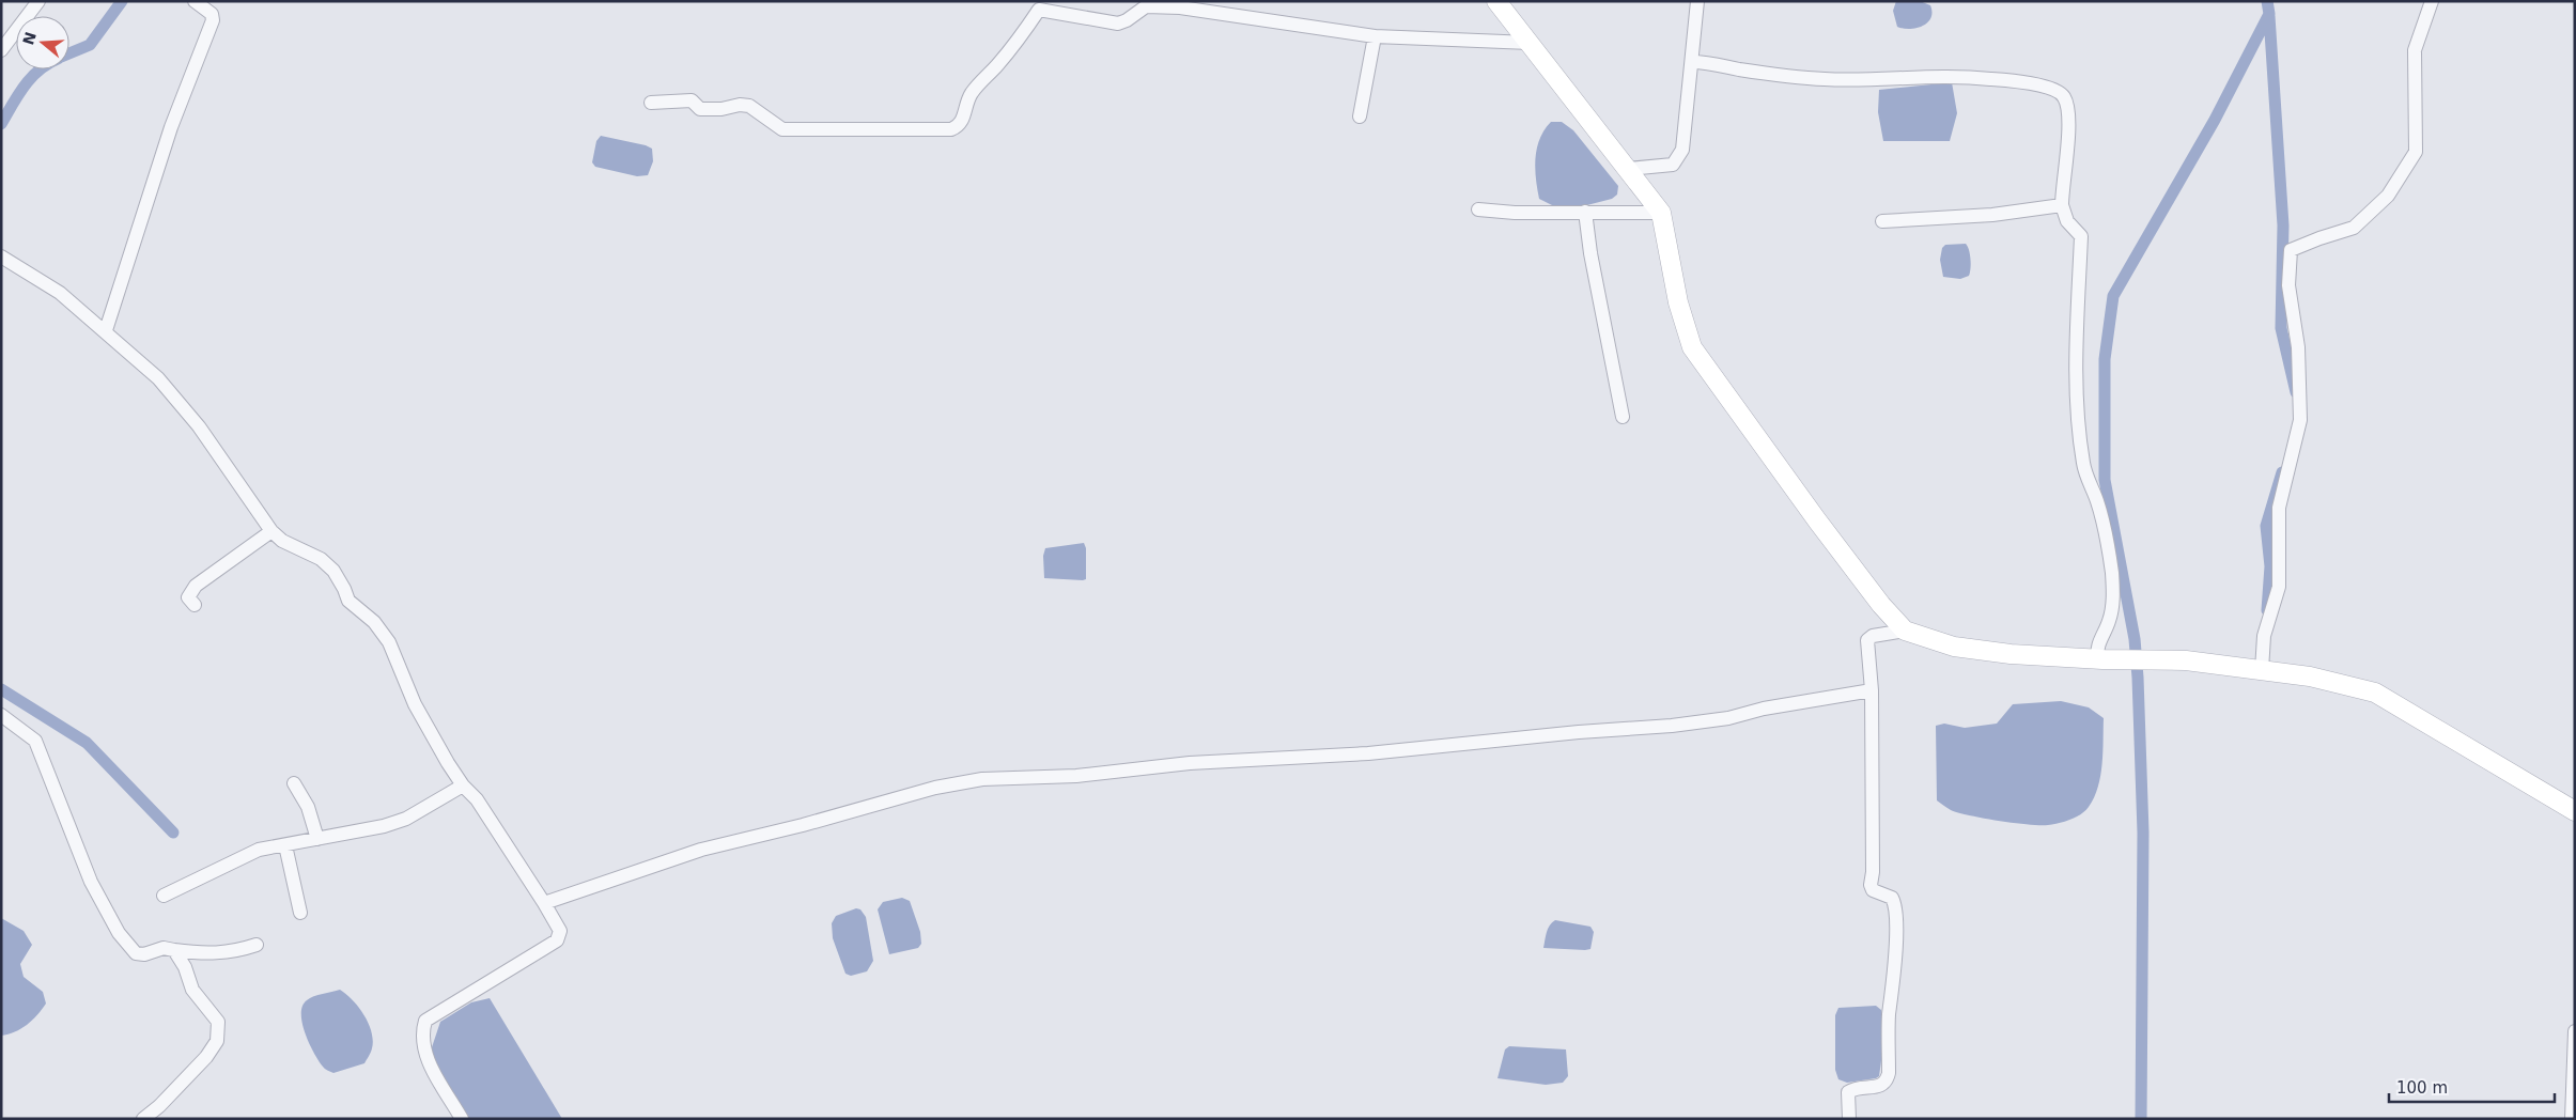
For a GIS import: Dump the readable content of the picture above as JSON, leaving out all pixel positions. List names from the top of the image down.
{
  "scale_bar": "100 m",
  "north": "left"
}
